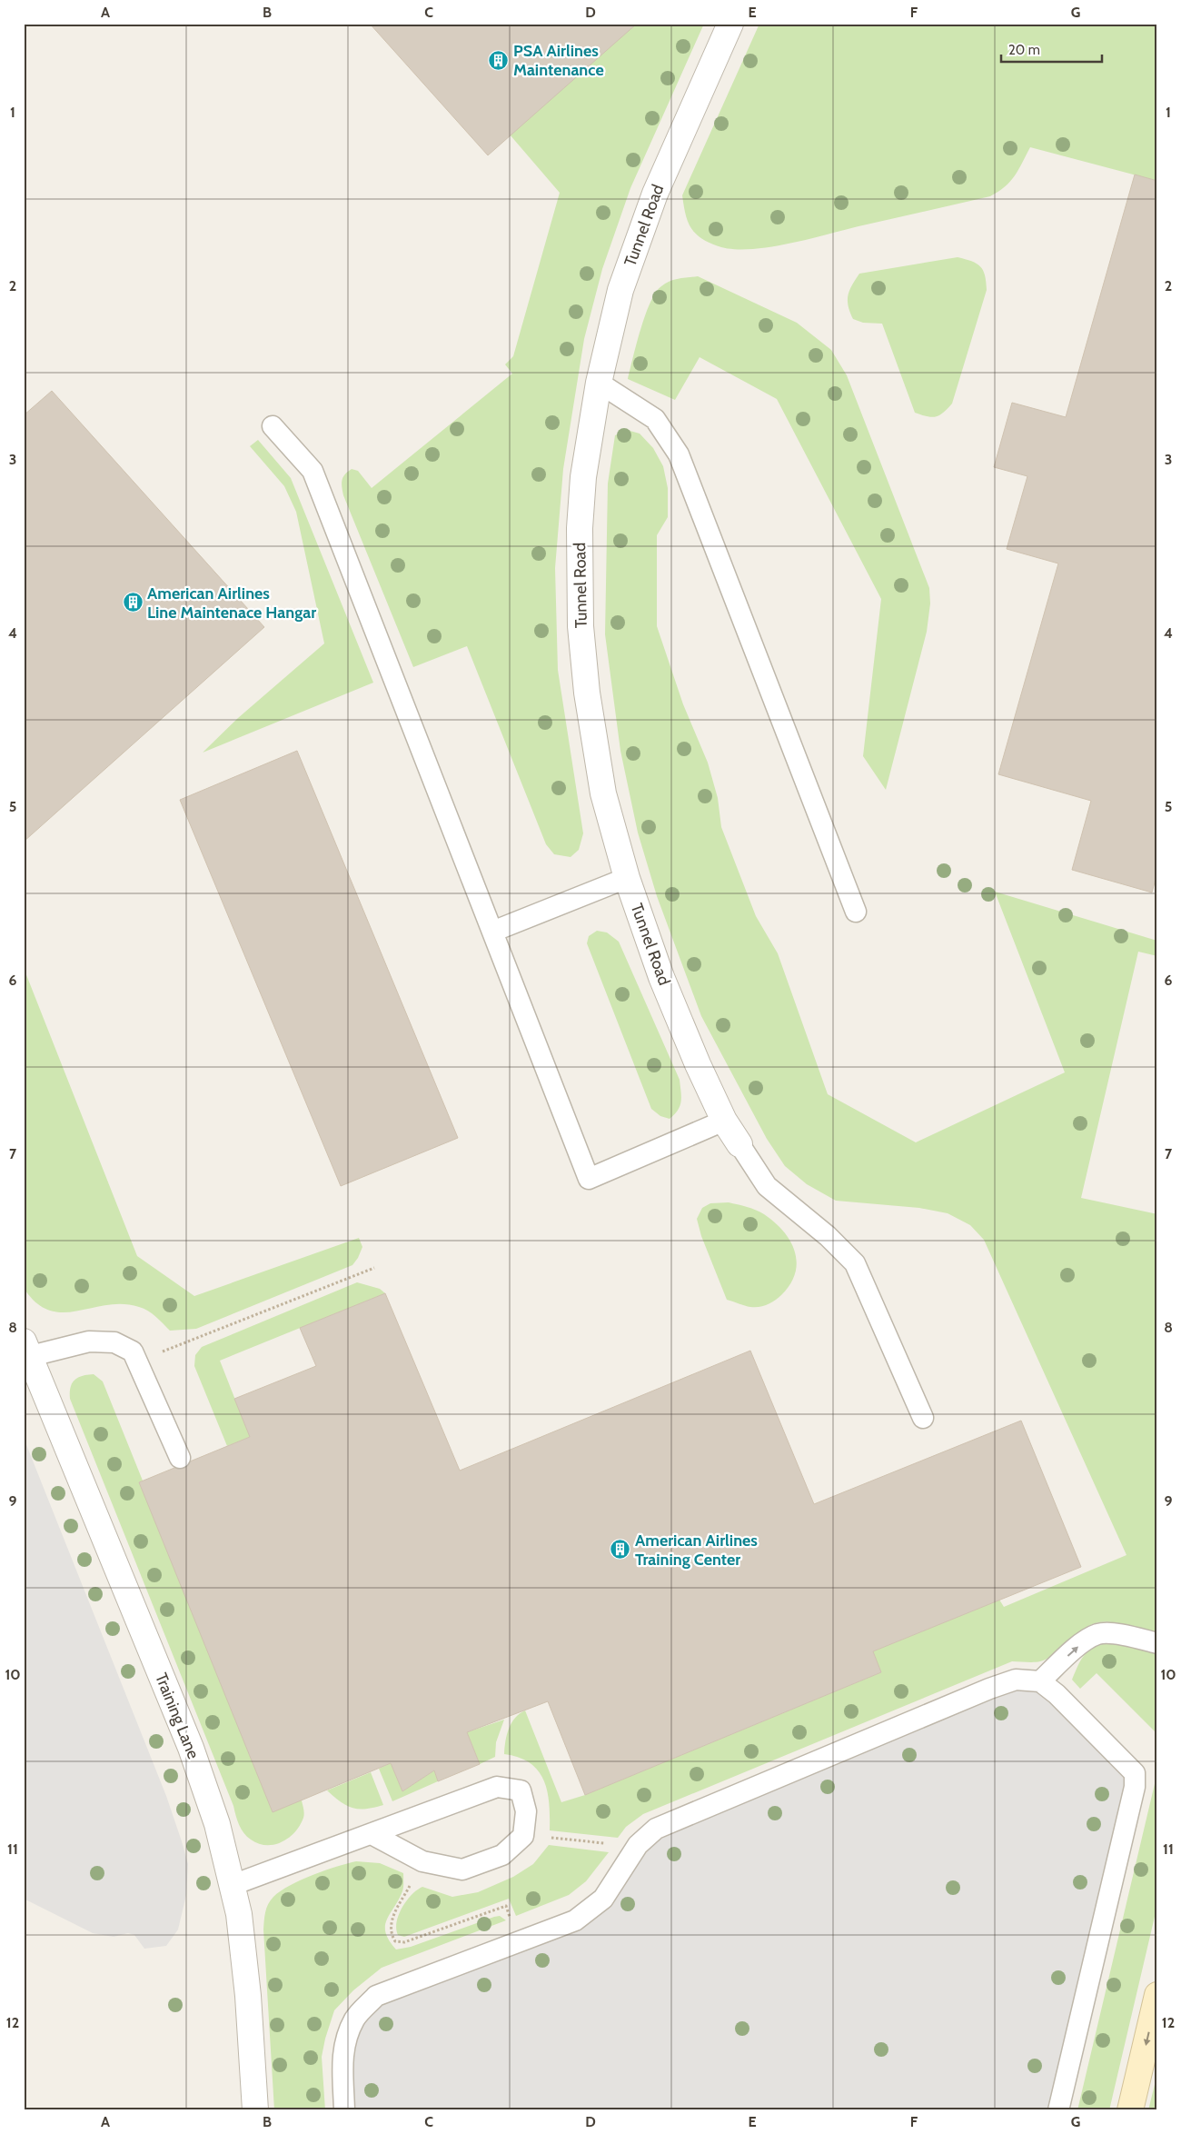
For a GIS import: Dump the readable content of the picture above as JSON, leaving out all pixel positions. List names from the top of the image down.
{
  "streets": {
    "street": ["Tunnel Road", "Training Lane"]
  },
  "places": {
    "building": ["PSA Airlines Maintenance", "American Airlines Line Maintenace Hangar", "American Airlines Training Center"]
  },
  "scale_bar": "20 m",
  "grid": {
    "columns": [
      "A",
      "B",
      "C",
      "D",
      "E",
      "F",
      "G"
    ],
    "rows": [
      "1",
      "2",
      "3",
      "4",
      "5",
      "6",
      "7",
      "8",
      "9",
      "10",
      "11",
      "12"
    ]
  }
}
